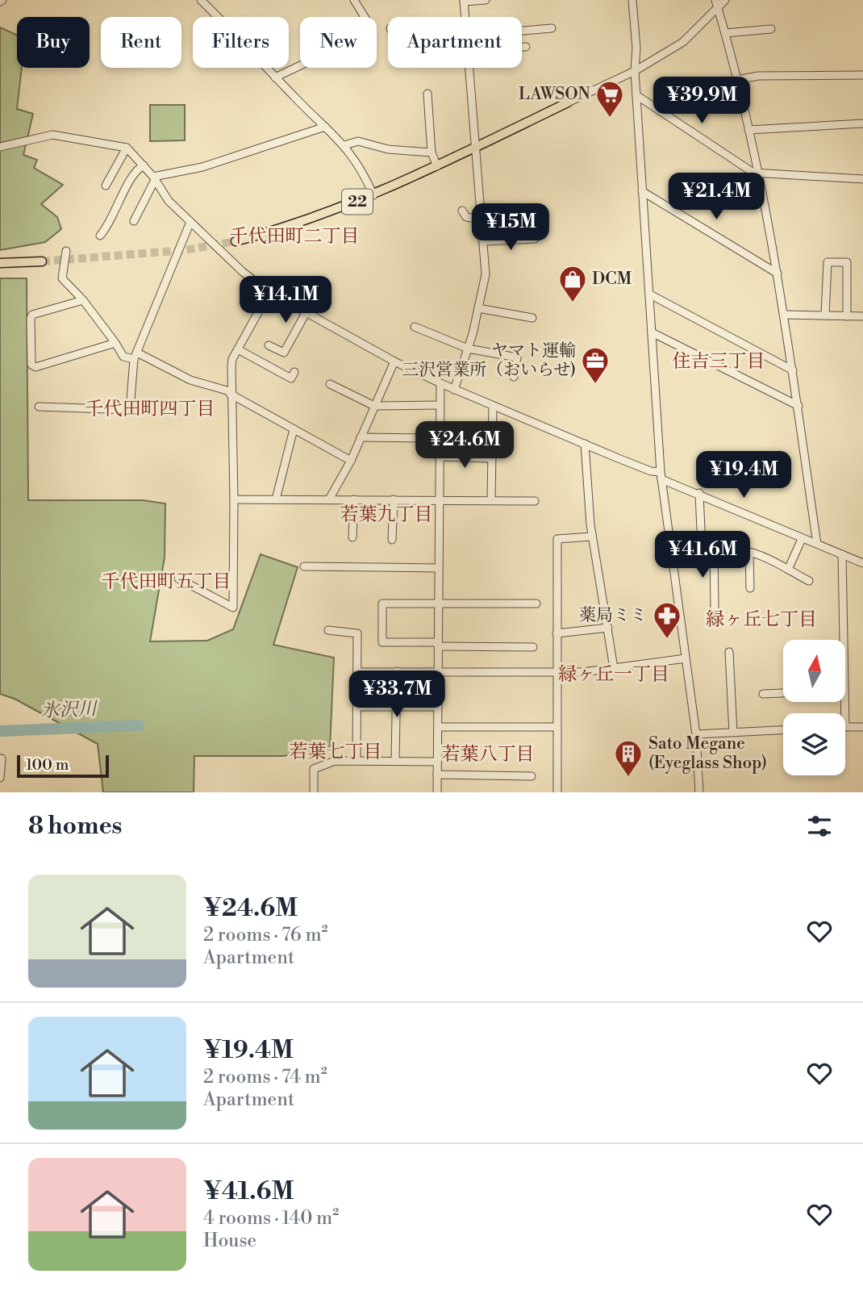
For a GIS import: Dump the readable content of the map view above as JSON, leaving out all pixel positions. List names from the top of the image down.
{
  "streets": {
    "main road": ["22"]
  },
  "districts": [
    "千代田町二丁目",
    "住吉三丁目",
    "千代田町四丁目",
    "若葉九丁目",
    "千代田町五丁目",
    "緑ヶ丘七丁目",
    "緑ヶ丘一丁目",
    "若葉七丁目",
    "若葉八丁目"
  ],
  "water": ["氷沢川"],
  "places": {
    "supermarket": ["LAWSON"],
    "shop": ["DCM"],
    "office": ["ヤマト運輸 三沢営業所（おいらせ)"],
    "pharmacy": ["薬局ミミ"],
    "building": ["Sato Megane (Eyeglass Shop)"]
  },
  "scale_bar": "100 m",
  "north": "top",
  "page": {
    "chip": [
      "Buy",
      "Rent",
      "Filters",
      "New",
      "Apartment"
    ],
    "price": [
      "¥39.9M",
      "¥21.4M",
      "¥15M",
      "¥14.1M",
      "¥24.6M",
      "¥19.4M",
      "¥41.6M",
      "¥33.7M"
    ],
    "scale": "100 m",
    "heading": "8 homes",
    "list": [
      {
        "name": "¥24.6M",
        "note": "2 rooms · 76 m² · Apartment"
      },
      {
        "name": "¥19.4M",
        "note": "2 rooms · 74 m² · Apartment"
      },
      {
        "name": "¥41.6M",
        "note": "4 rooms · 140 m² · House"
      }
    ]
  }
}
